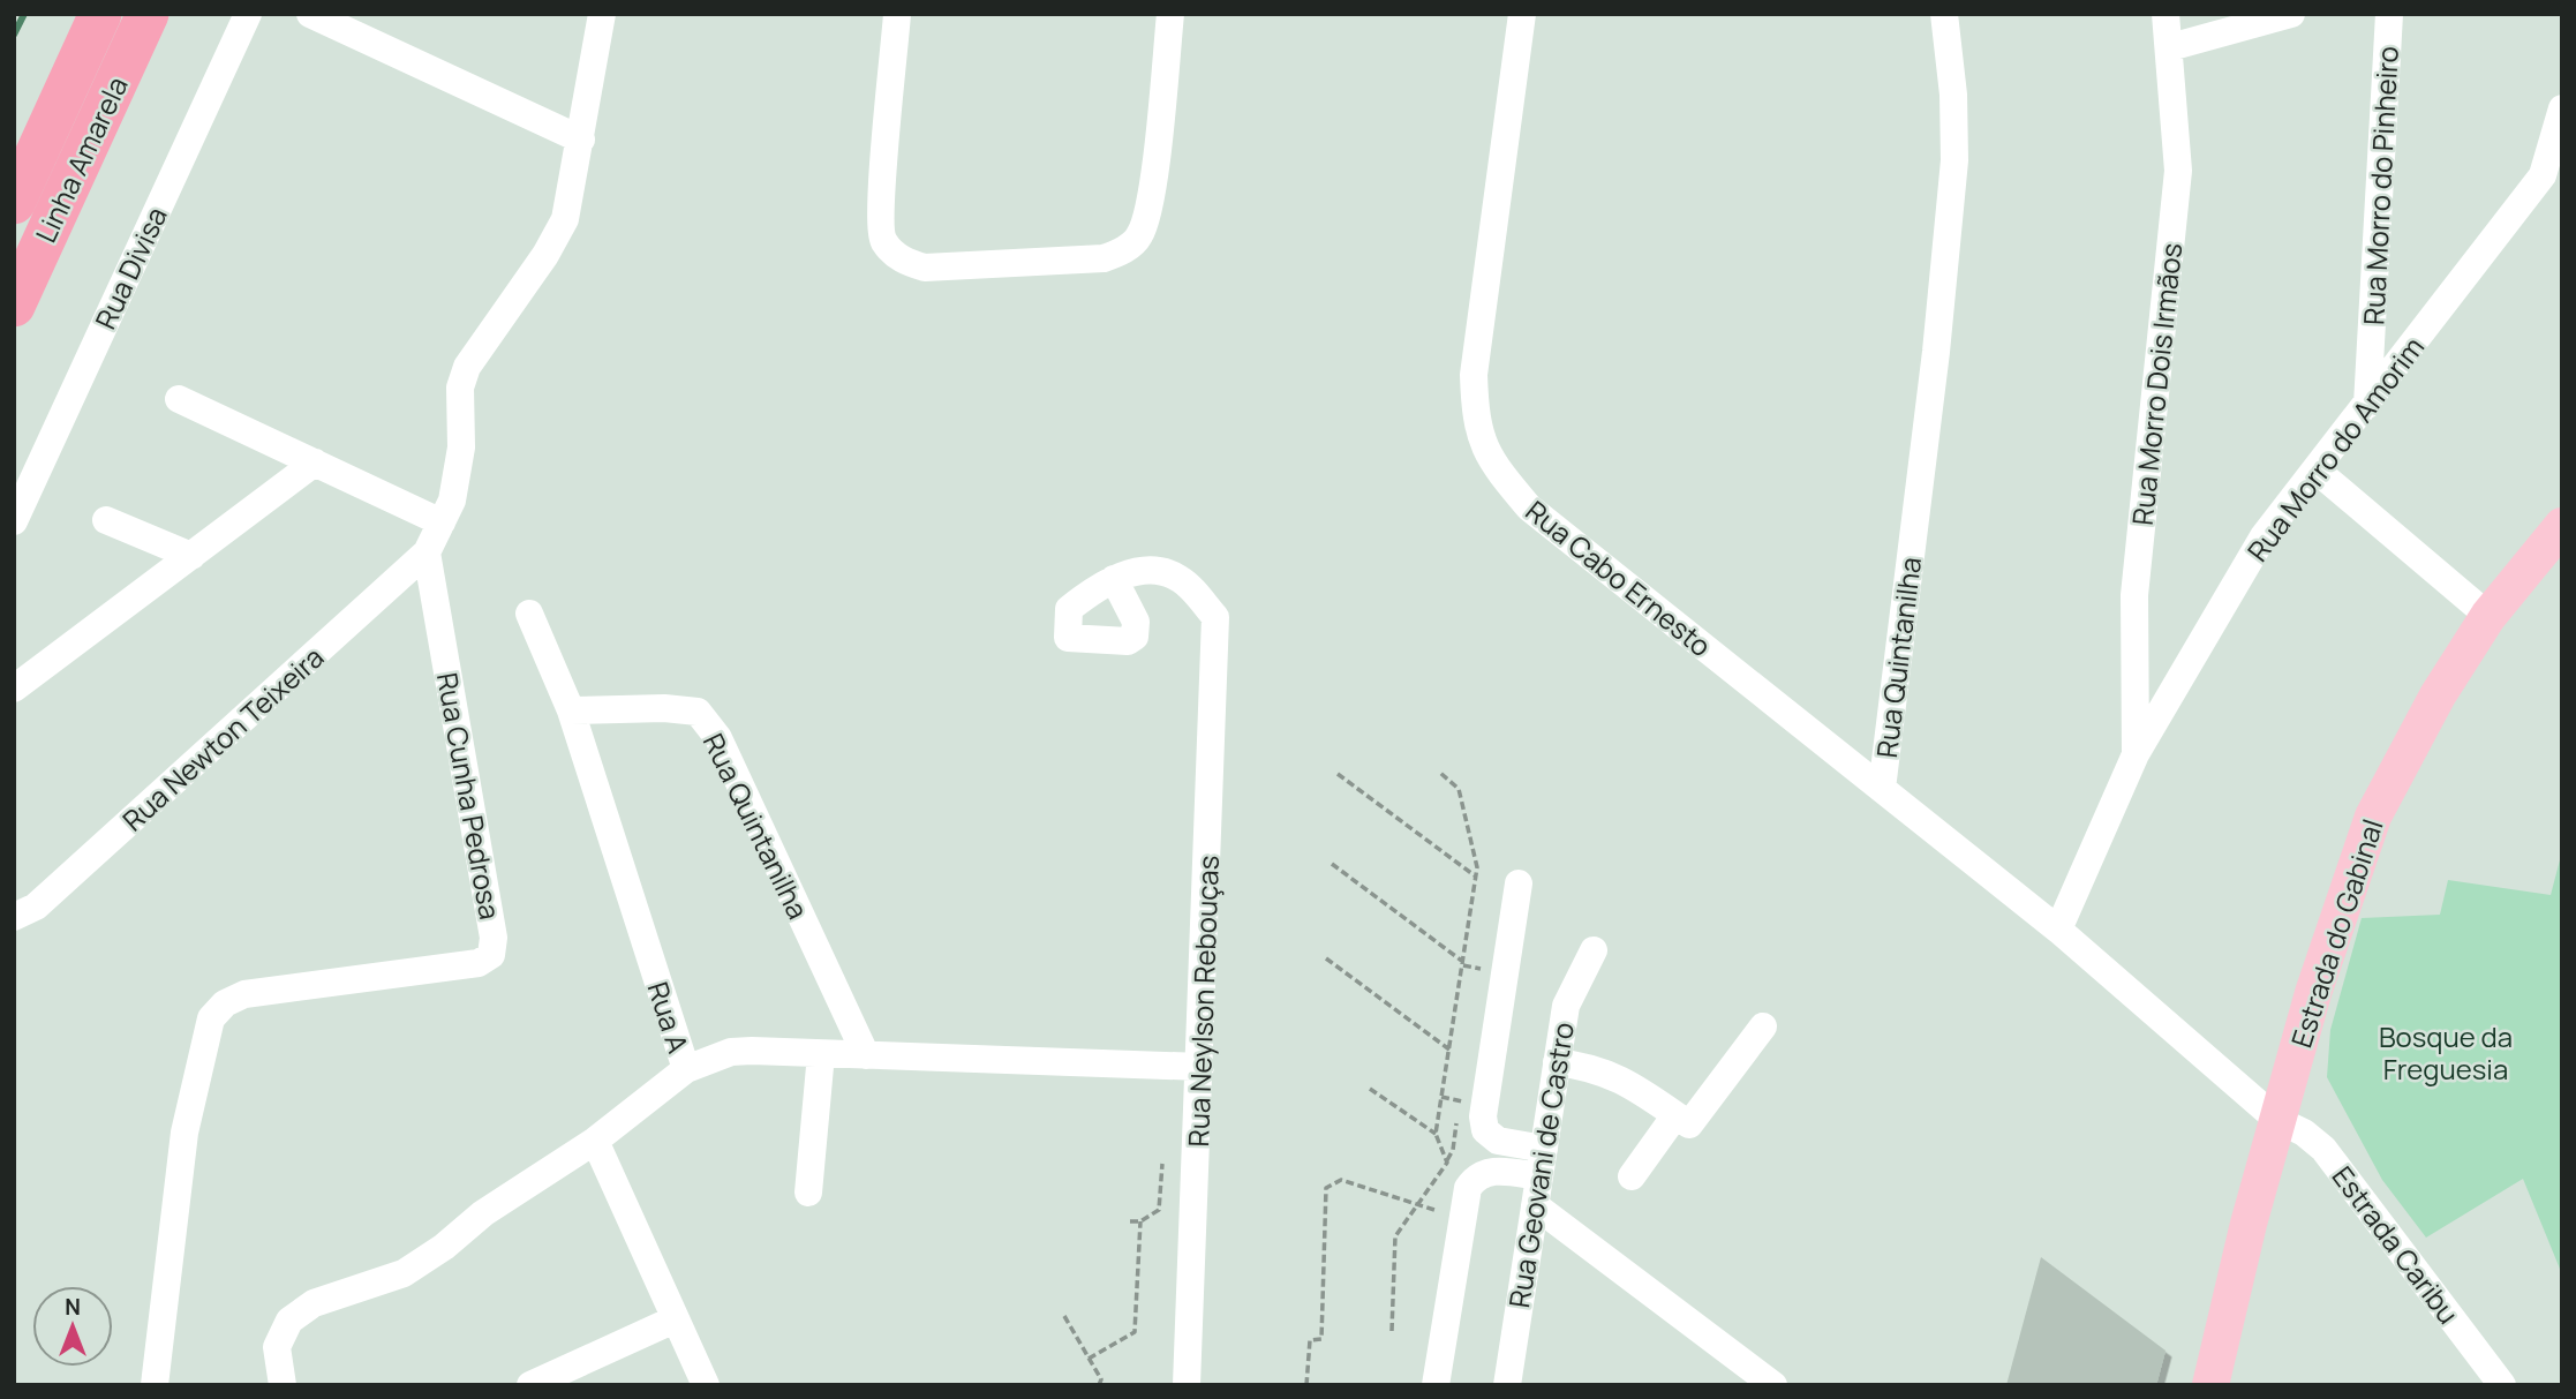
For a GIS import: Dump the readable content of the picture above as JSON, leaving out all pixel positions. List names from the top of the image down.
{
  "streets": {
    "highway": ["Linha Amarela"],
    "main road": ["Estrada do Gabinal"],
    "street": [
      "Rua Morro do Pinheiro",
      "Rua Divisa",
      "Rua Morro Dois Irmãos",
      "Rua Morro do Amorim",
      "Rua Cabo Ernesto",
      "Rua Quintanilha",
      "Rua Newton Teixeira",
      "Rua Cunha Pedrosa",
      "Rua Neylson Rebouças",
      "Rua A",
      "Rua Geovani de Castro",
      "Estrada Caribu"
    ]
  },
  "crossings": [
    ["Rua Morro do Pinheiro", "Rua Morro do Amorim"],
    ["Rua Morro Dois Irmãos", "Rua Morro do Amorim"],
    ["Rua Morro do Amorim", "Rua Quintanilha"],
    ["Rua Cabo Ernesto", "Rua Quintanilha"],
    ["Rua Quintanilha", "Estrada do Gabinal"],
    ["Rua Quintanilha", "Rua A"],
    ["Rua Quintanilha", "Estrada Caribu"],
    ["Rua Newton Teixeira", "Rua Cunha Pedrosa"],
    ["Estrada do Gabinal", "Estrada Caribu"],
    ["Rua Neylson Rebouças", "Rua A"]
  ],
  "parks": ["Bosque da Freguesia"],
  "north": "top"
}
